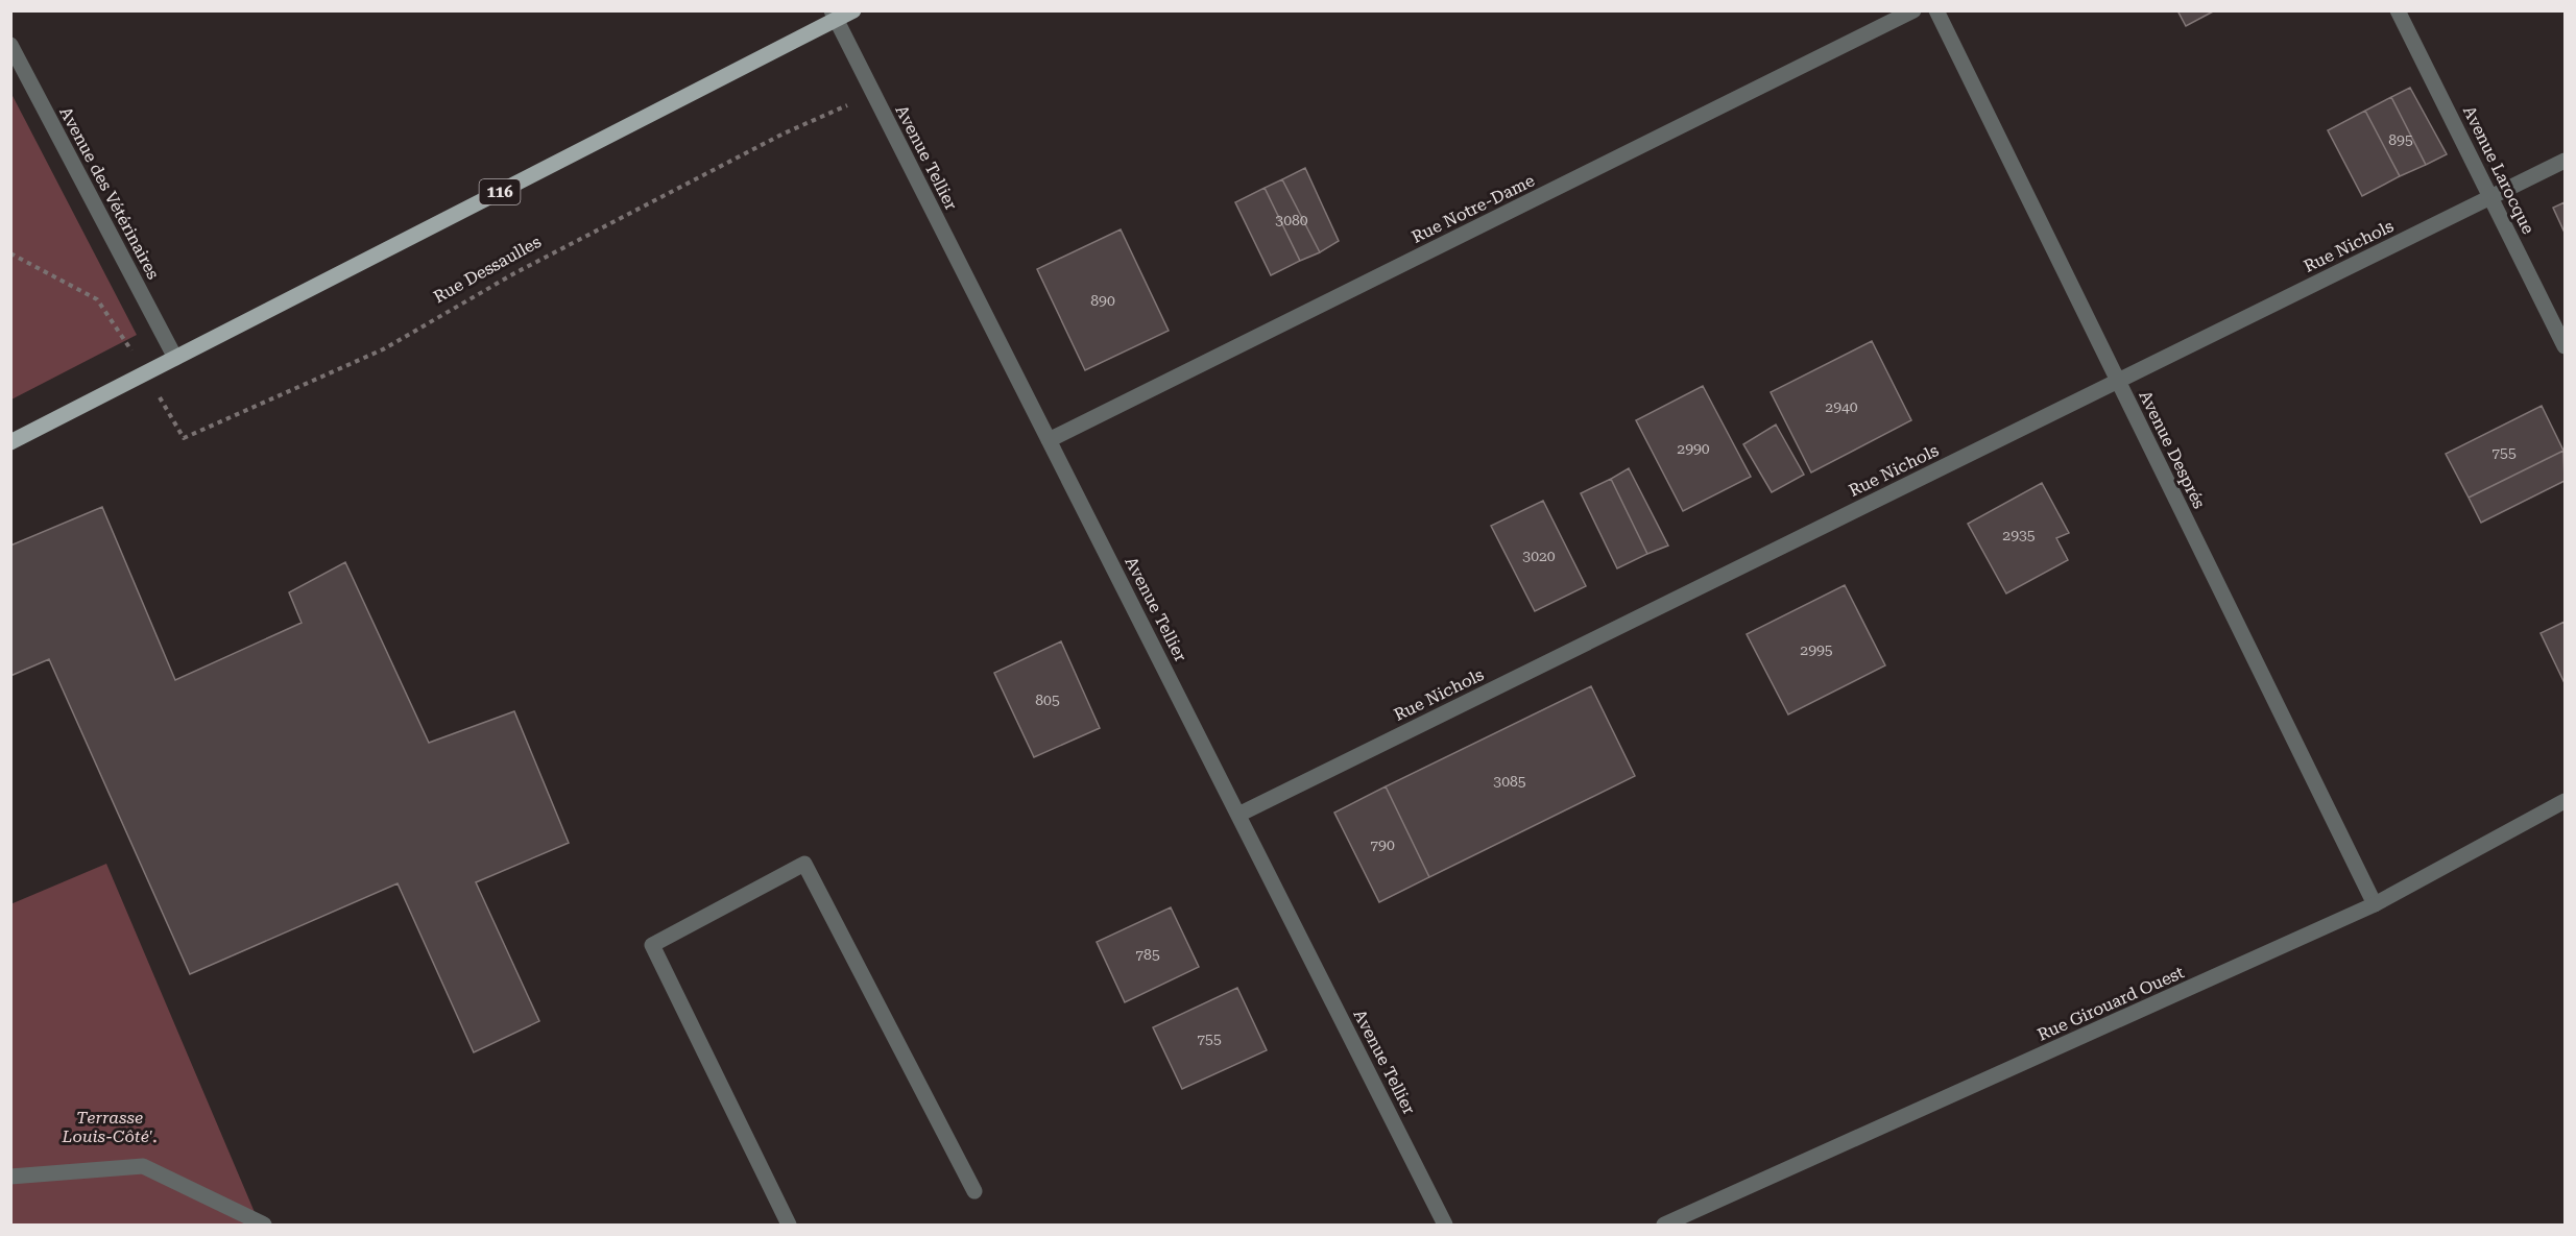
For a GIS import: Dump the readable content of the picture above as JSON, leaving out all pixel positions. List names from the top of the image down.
{
  "streets": {
    "main road": ["116"],
    "street": [
      "Avenue Tellier",
      "Avenue Larocque",
      "Avenue des Vétérinaires",
      "Rue Notre-Dame",
      "Rue Nichols",
      "Avenue Després",
      "Rue Girouard Ouest"
    ],
    "path": ["Rue Dessaulles"]
  },
  "crossings": [
    ["Avenue Tellier", "116"],
    ["Avenue Tellier", "Rue Notre-Dame"],
    ["Avenue Tellier", "Rue Nichols"],
    ["Avenue Tellier", "Rue Dessaulles"],
    ["Avenue Larocque", "Rue Nichols"],
    ["116", "Avenue des Vétérinaires"],
    ["116", "Rue Dessaulles"],
    ["Rue Nichols", "Avenue Després"],
    ["Avenue Després", "Rue Girouard Ouest"]
  ],
  "parks": ["Terrasse Louis-Côté'."],
  "house_numbers": [
    "895",
    "3080",
    "890",
    "2940",
    "2990",
    "755",
    "2935",
    "3020",
    "2995",
    "805",
    "3085",
    "790",
    "785",
    "755"
  ]
}
